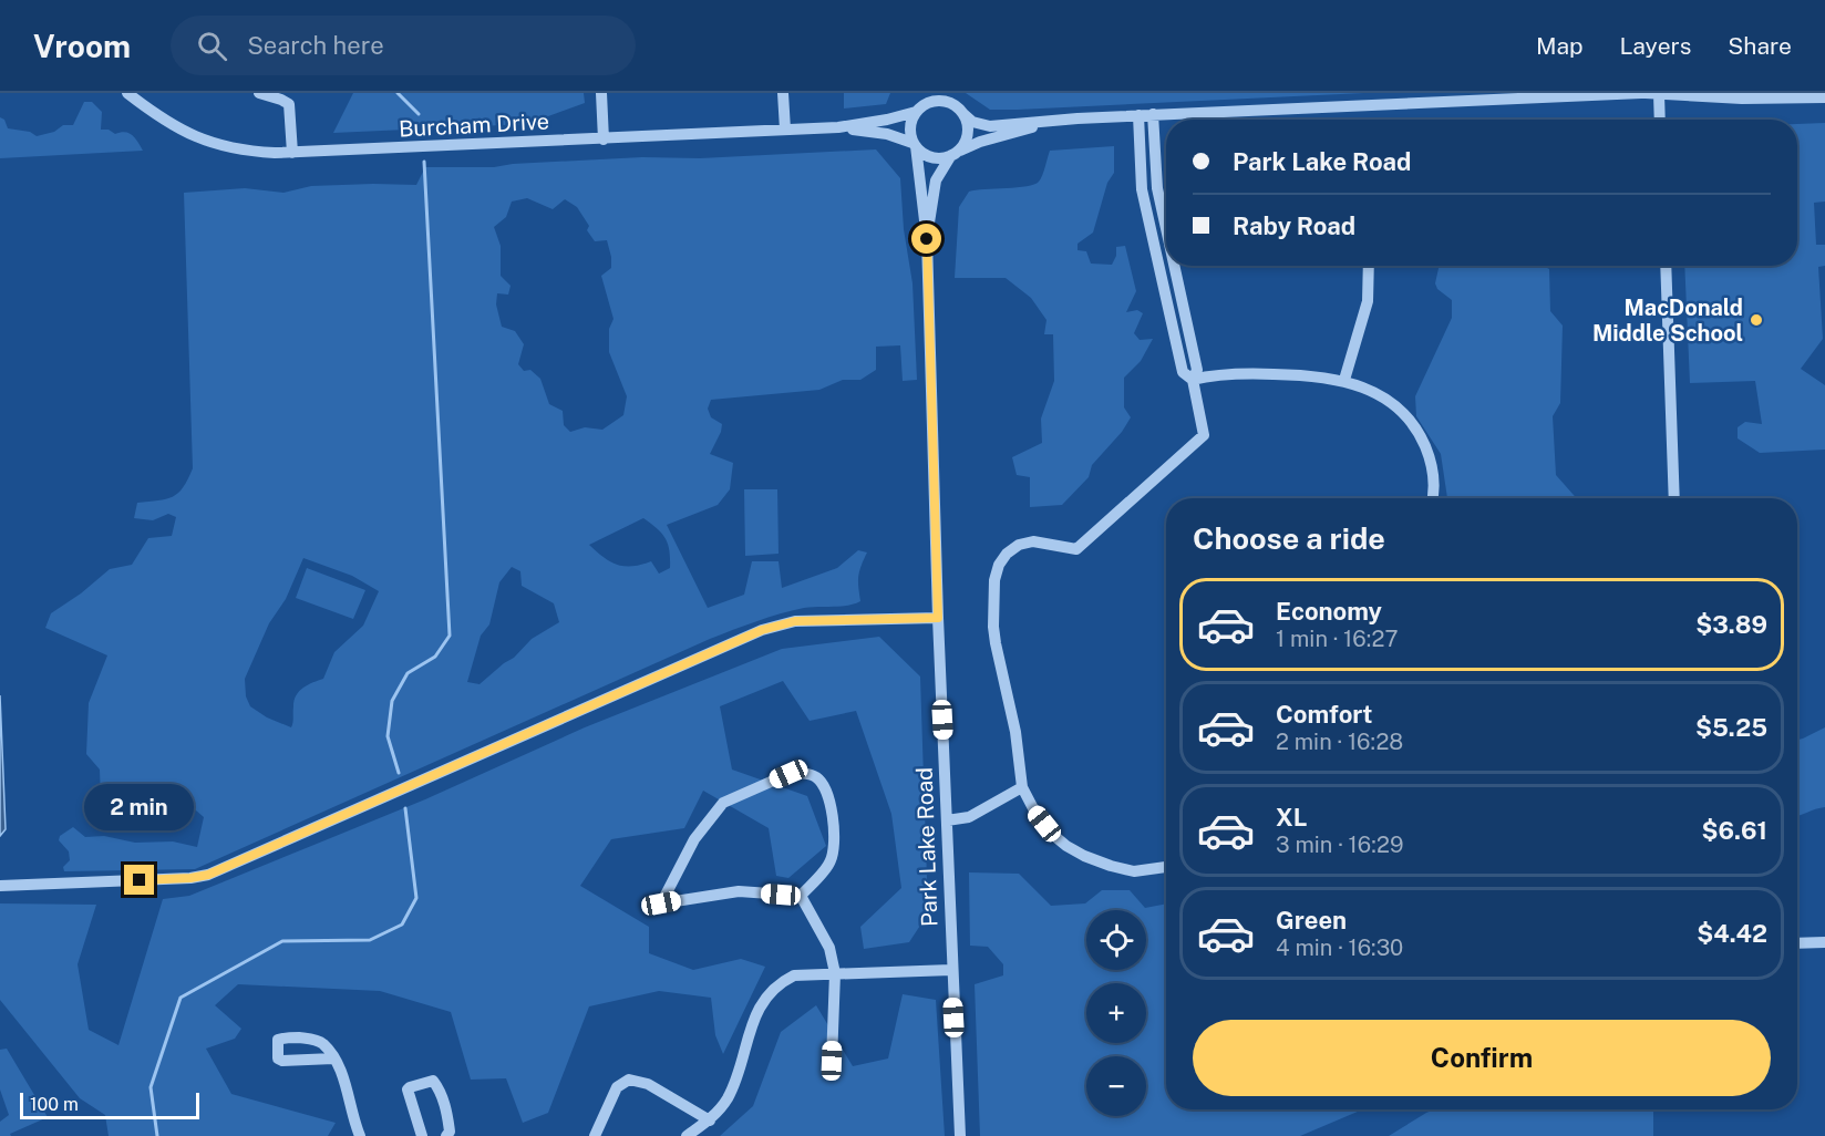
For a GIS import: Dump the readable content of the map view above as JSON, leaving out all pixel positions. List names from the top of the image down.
{
  "streets": {
    "street": ["Burcham Drive", "Park Lake Road"]
  },
  "crossings": [
    ["Burcham Drive", "Park Lake Road"]
  ],
  "places": ["MacDonald Middle School"],
  "scale_bar": "100 m",
  "page": {
    "header": "Vroom",
    "search": "Search here",
    "nav": ["Map", "Layers", "Share"],
    "banner": ["Park Lake Road", "Raby Road"],
    "heading": "Choose a ride",
    "list": [
      {
        "name": "Economy",
        "note": "1 min · 16:27",
        "value": "$3.89"
      },
      {
        "name": "Comfort",
        "note": "2 min · 16:28",
        "value": "$5.25"
      },
      {
        "name": "XL",
        "note": "3 min · 16:29",
        "value": "$6.61"
      },
      {
        "name": "Green",
        "note": "4 min · 16:30",
        "value": "$4.42"
      }
    ],
    "bubble": "2 min",
    "map_buttons": ["+", "−"],
    "buttons": "Confirm",
    "scale": "100 m"
  }
}
